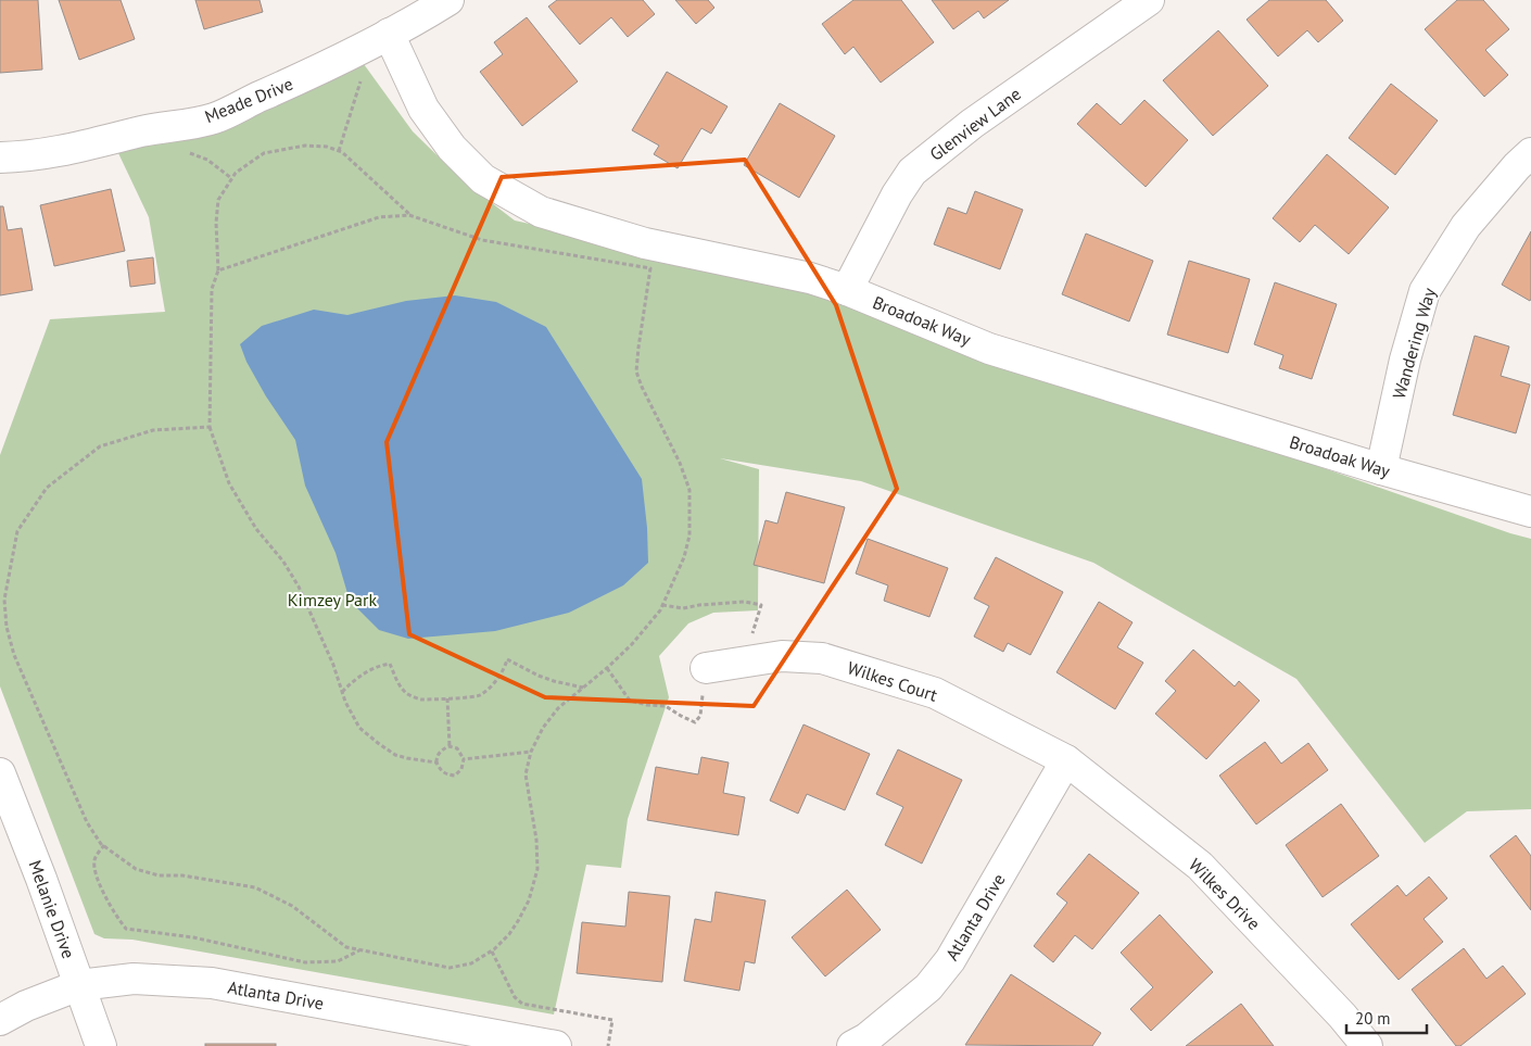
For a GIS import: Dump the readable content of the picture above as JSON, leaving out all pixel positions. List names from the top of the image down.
{
  "streets": {
    "street": [
      "Meade Drive",
      "Glenview Lane",
      "Broadoak Way",
      "Wandering Way",
      "Wilkes Court",
      "Wilkes Drive",
      "Melanie Drive",
      "Atlanta Drive"
    ]
  },
  "crossings": [
    ["Meade Drive", "Broadoak Way"],
    ["Glenview Lane", "Broadoak Way"],
    ["Broadoak Way", "Wandering Way"],
    ["Wilkes Court", "Wilkes Drive"],
    ["Wilkes Court", "Atlanta Drive"],
    ["Wilkes Drive", "Atlanta Drive"],
    ["Melanie Drive", "Atlanta Drive"]
  ],
  "parks": ["Kimzey Park"],
  "scale_bar": "20 m"
}
